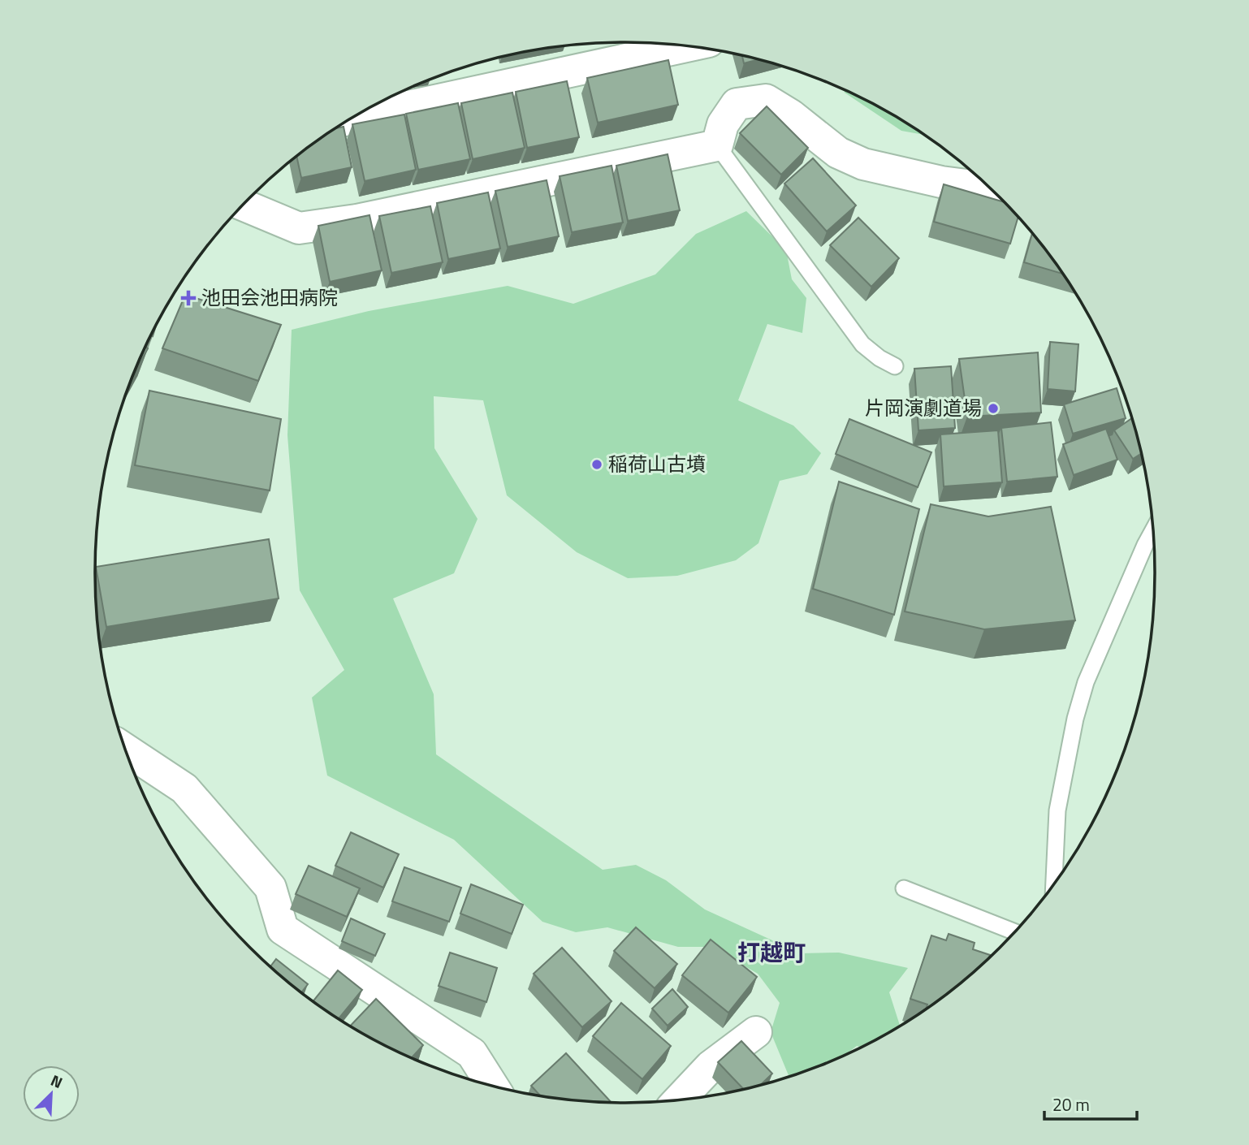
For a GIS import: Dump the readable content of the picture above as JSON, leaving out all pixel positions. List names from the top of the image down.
{
  "districts": ["打越町"],
  "places": {
    "health": ["池田会池田病院"],
    "other": ["片岡演劇道場", "稲荷山古墳"]
  },
  "scale_bar": "20 m",
  "north": "top right"
}
